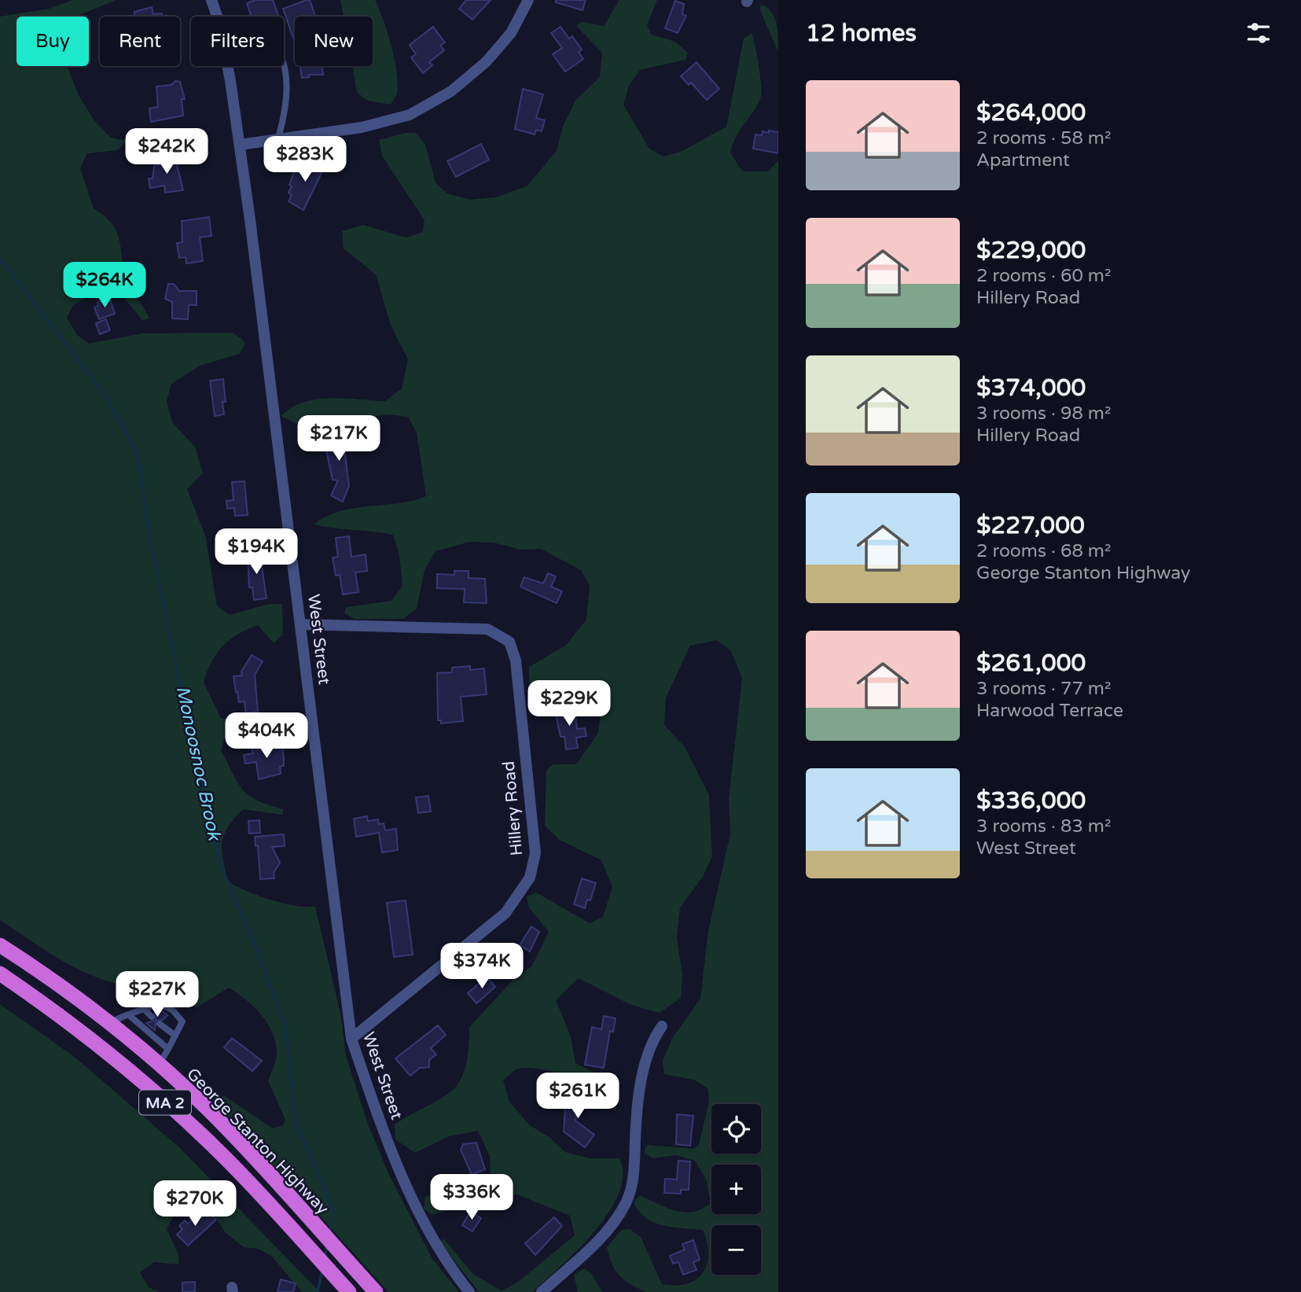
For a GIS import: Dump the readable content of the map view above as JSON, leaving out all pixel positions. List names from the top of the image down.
{
  "streets": {
    "highway": ["MA 2", "George Stanton Highway"],
    "street": ["West Street", "Hillery Road"]
  },
  "crossings": [
    ["West Street", "Hillery Road"]
  ],
  "water": ["Monoosnoc Brook"],
  "page": {
    "heading": "12 homes",
    "chip": [
      "Buy",
      "Rent",
      "Filters",
      "New"
    ],
    "list": [
      {
        "name": "$264,000",
        "note": "2 rooms · 58 m² · Apartment"
      },
      {
        "name": "$229,000",
        "note": "2 rooms · 60 m² · Hillery Road"
      },
      {
        "name": "$374,000",
        "note": "3 rooms · 98 m² · Hillery Road"
      },
      {
        "name": "$227,000",
        "note": "2 rooms · 68 m² · George Stanton Highway"
      },
      {
        "name": "$261,000",
        "note": "3 rooms · 77 m² · Harwood Terrace"
      },
      {
        "name": "$336,000",
        "note": "3 rooms · 83 m² · West Street"
      }
    ],
    "price": [
      "$242K",
      "$283K",
      "$264K",
      "$217K",
      "$194K",
      "$229K",
      "$404K",
      "$374K",
      "$227K",
      "$261K",
      "$336K",
      "$270K"
    ],
    "map_buttons": ["+", "−"]
  }
}
